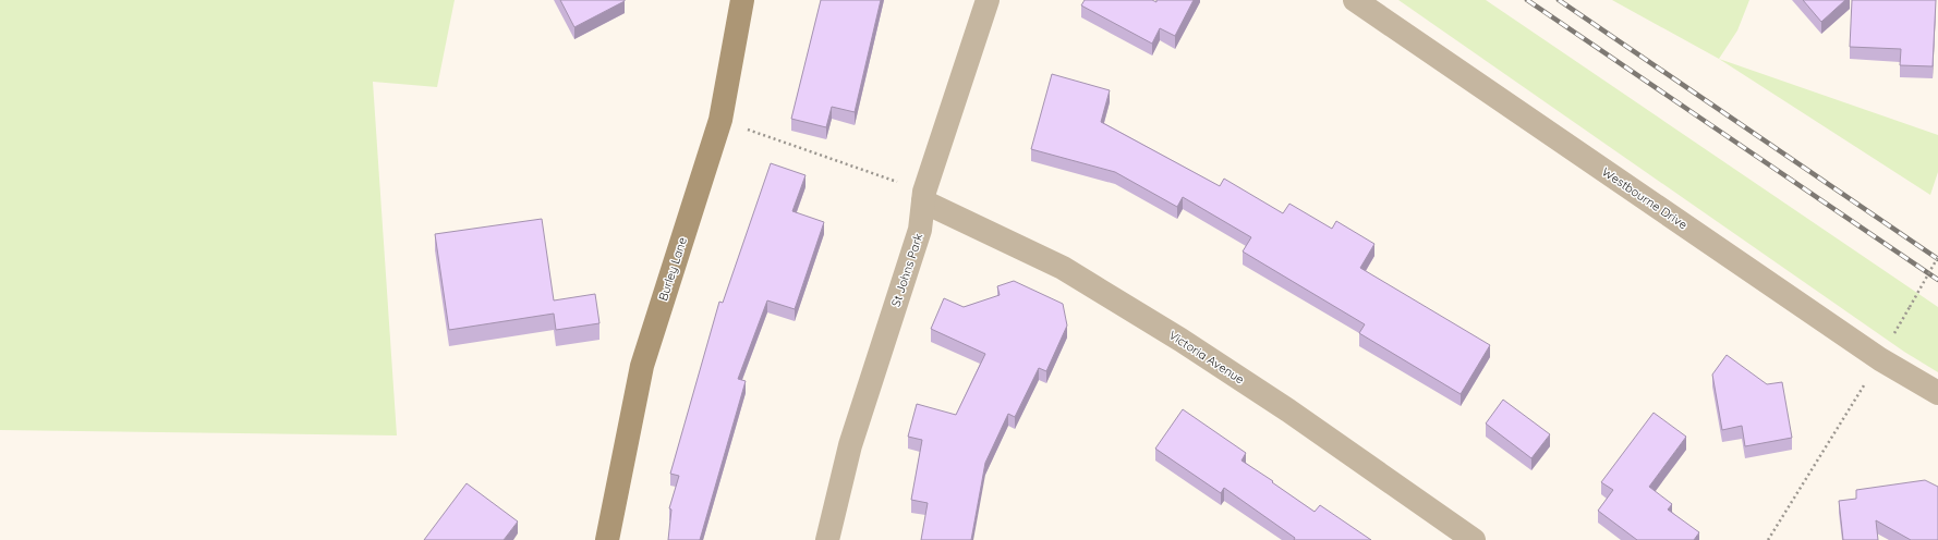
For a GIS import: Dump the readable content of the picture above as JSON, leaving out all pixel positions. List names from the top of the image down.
{
  "streets": {
    "street": [
      "Westbourne Drive",
      "Burley Lane",
      "St Johns Park",
      "Victoria Avenue"
    ]
  },
  "crossings": [
    ["St Johns Park", "Victoria Avenue"]
  ]
}
